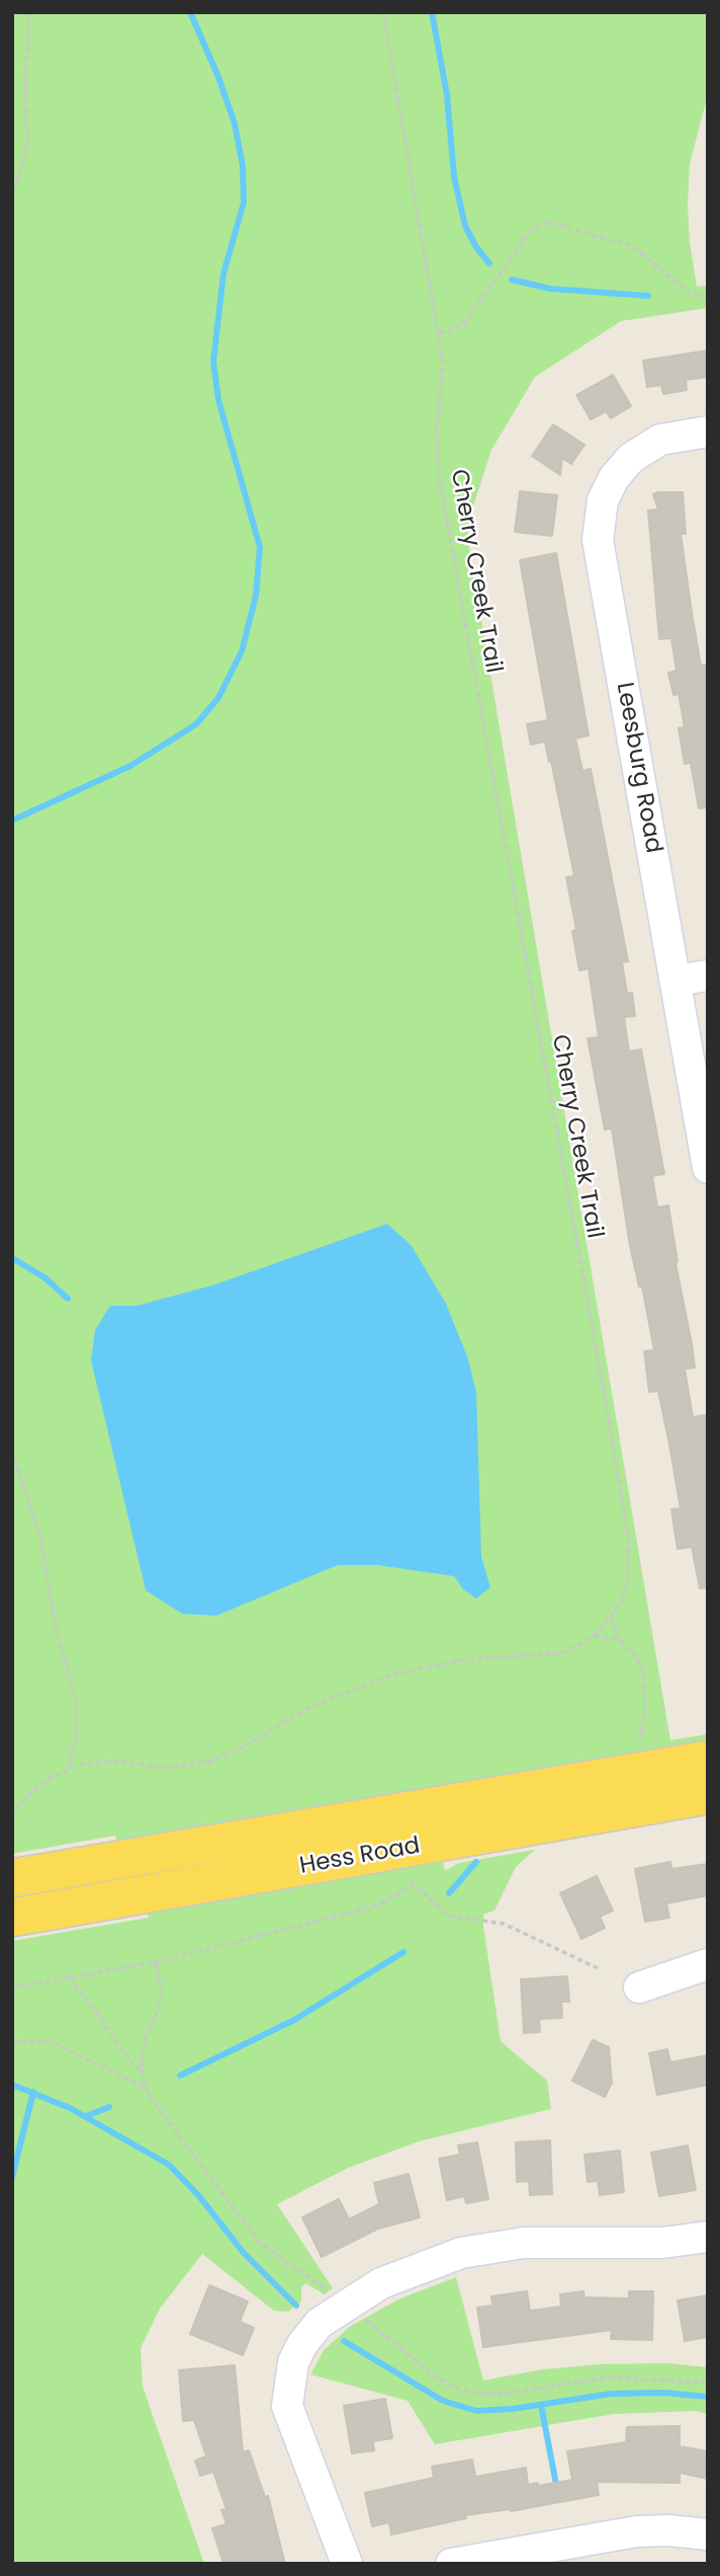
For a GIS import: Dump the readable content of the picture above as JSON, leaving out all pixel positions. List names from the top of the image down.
{
  "streets": {
    "main road": ["Hess Road"],
    "street": ["Leesburg Road"],
    "path": ["Cherry Creek Trail"]
  }
}
